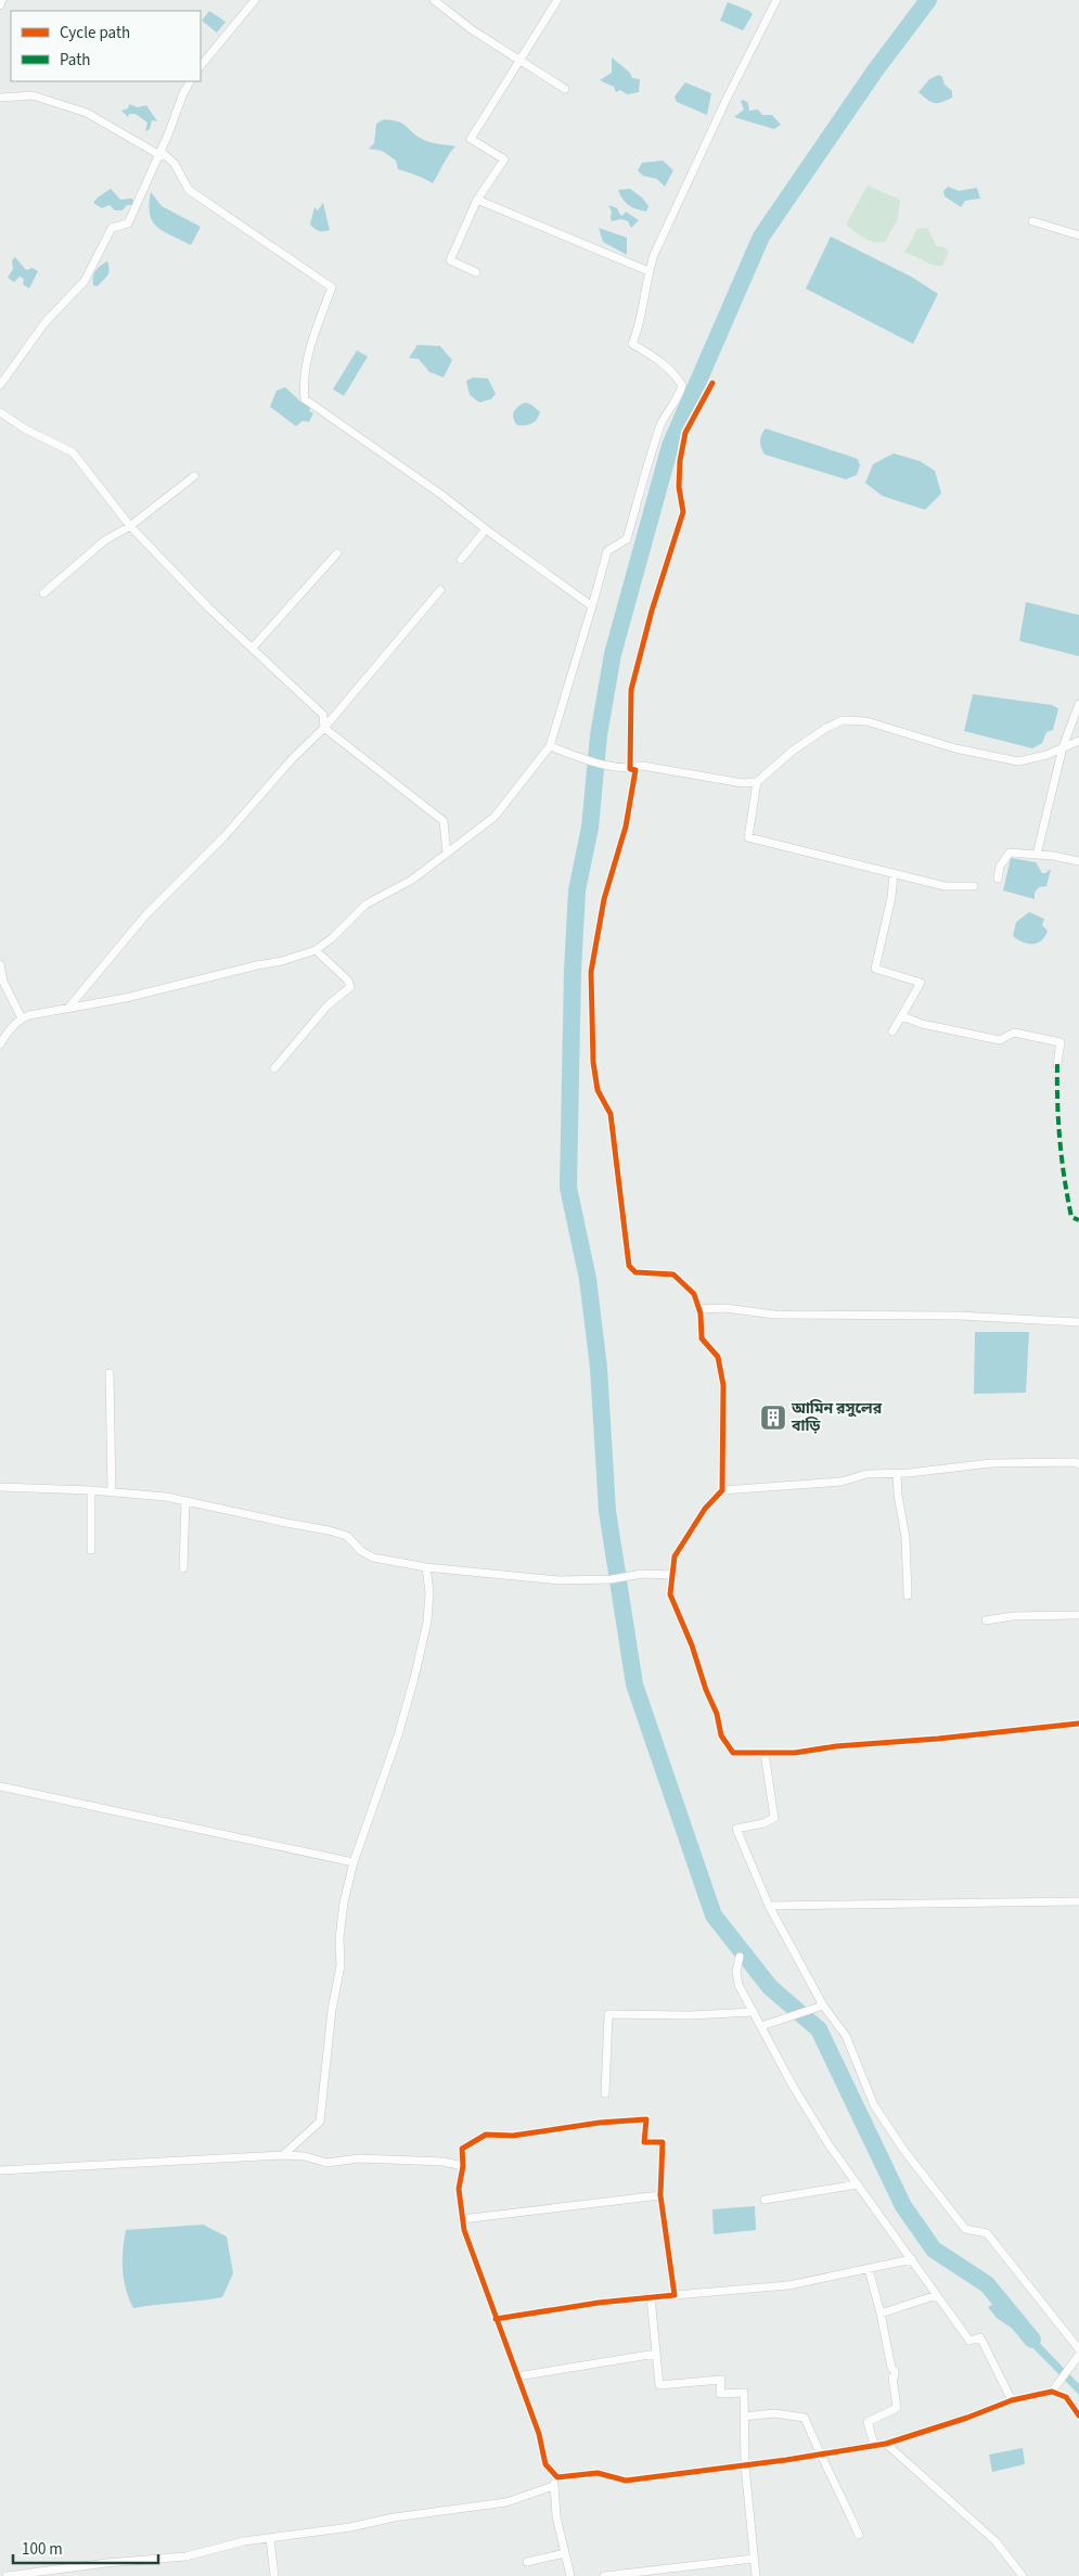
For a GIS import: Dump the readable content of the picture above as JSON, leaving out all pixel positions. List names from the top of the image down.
{
  "places": {
    "building": ["আমিন রসুলের বাড়ি"]
  },
  "legend": ["Cycle path", "Path"],
  "scale_bar": "100 m"
}
